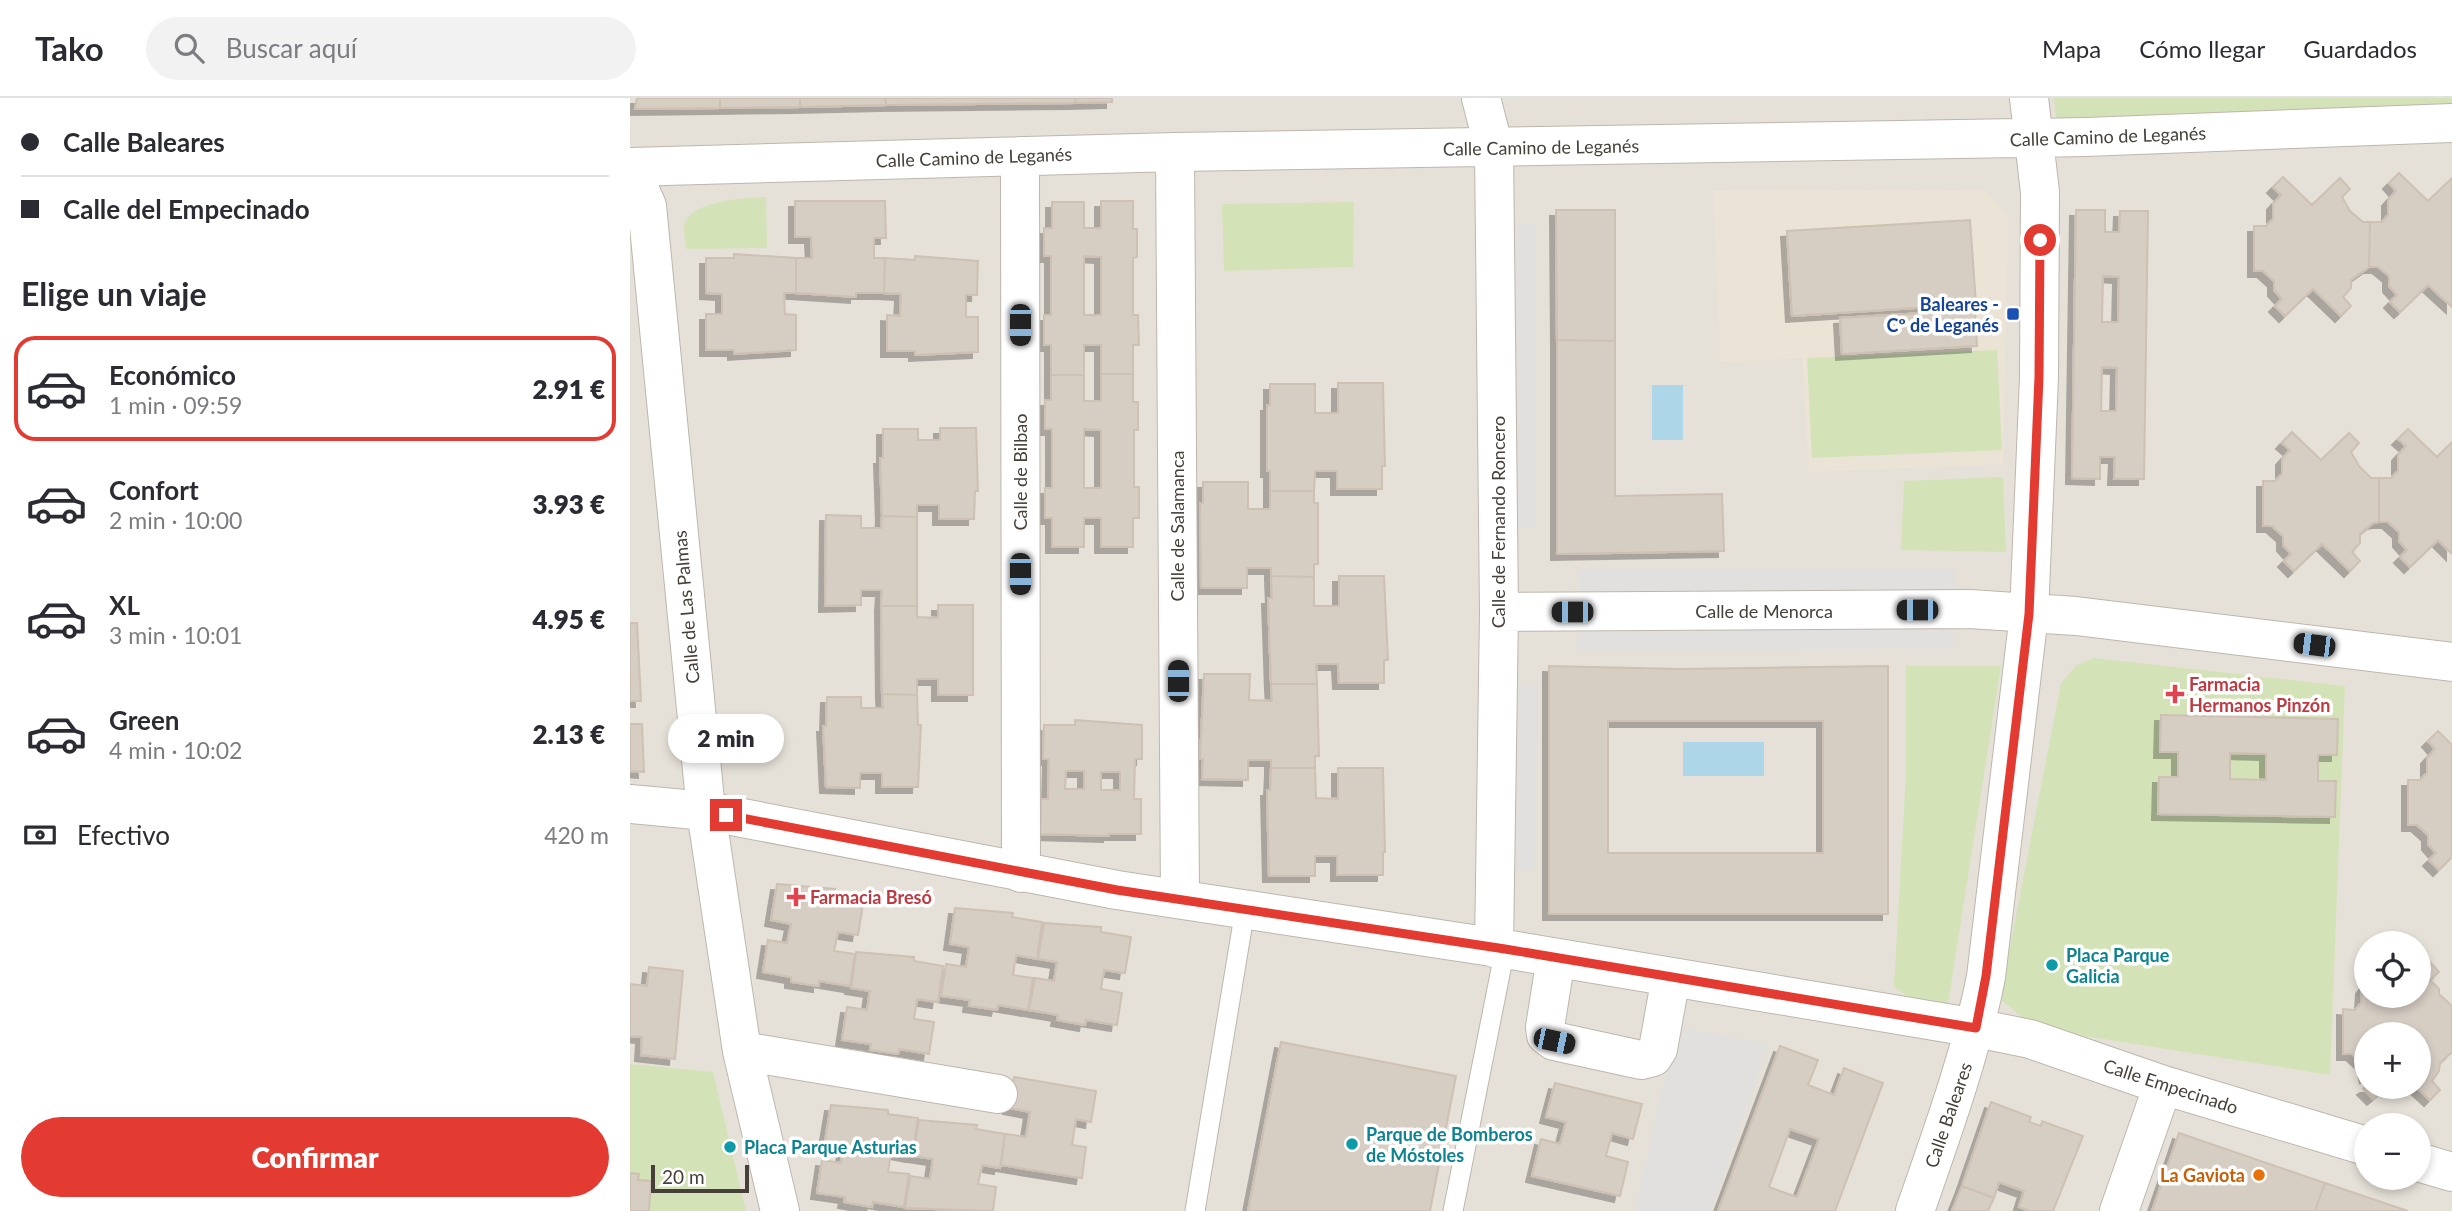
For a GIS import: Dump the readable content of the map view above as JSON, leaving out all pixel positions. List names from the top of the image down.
{
  "streets": {
    "street": [
      "Calle Camino de Leganés",
      "Calle de Bilbao",
      "Calle de Fernando Roncero",
      "Calle de Salamanca",
      "Calle de Las Palmas",
      "Calle de Menorca",
      "Calle Empecinado",
      "Calle Baleares"
    ]
  },
  "crossings": [
    ["Calle Camino de Leganés", "Calle de Bilbao"],
    ["Calle Camino de Leganés", "Calle de Fernando Roncero"],
    ["Calle Camino de Leganés", "Calle de Salamanca"],
    ["Calle Camino de Leganés", "Calle de Las Palmas"],
    ["Calle Camino de Leganés", "Calle Baleares"],
    ["Calle de Bilbao", "Calle Empecinado"],
    ["Calle de Fernando Roncero", "Calle de Menorca"],
    ["Calle de Fernando Roncero", "Calle Empecinado"],
    ["Calle de Salamanca", "Calle Empecinado"],
    ["Calle de Las Palmas", "Calle Empecinado"],
    ["Calle de Menorca", "Calle Baleares"],
    ["Calle Empecinado", "Calle Baleares"]
  ],
  "places": {
    "transit": ["Baleares - Cº de Leganés"],
    "health": ["Farmacia Hermanos Pinzón", "Farmacia Bresó"],
    "other": [
      "Placa Parque Galicia",
      "Parque de Bomberos de Móstoles",
      "Placa Parque Asturias",
      "La Gaviota"
    ]
  },
  "scale_bar": "20 m",
  "page": {
    "header": "Tako",
    "search": "Buscar aquí",
    "nav": ["Mapa", "Cómo llegar", "Guardados"],
    "banner": ["Calle Baleares", "Calle del Empecinado"],
    "heading": "Elige un viaje",
    "list": [
      {
        "name": "Económico",
        "note": "1 min · 09:59",
        "value": "2.91 €"
      },
      {
        "name": "Confort",
        "note": "2 min · 10:00",
        "value": "3.93 €"
      },
      {
        "name": "XL",
        "note": "3 min · 10:01",
        "value": "4.95 €"
      },
      {
        "name": "Green",
        "note": "4 min · 10:02",
        "value": "2.13 €"
      }
    ],
    "bubble": "2 min",
    "pay": ["Efectivo", "420 m"],
    "map_buttons": ["+", "−"],
    "buttons": "Confirmar",
    "scale": "20 m"
  }
}
